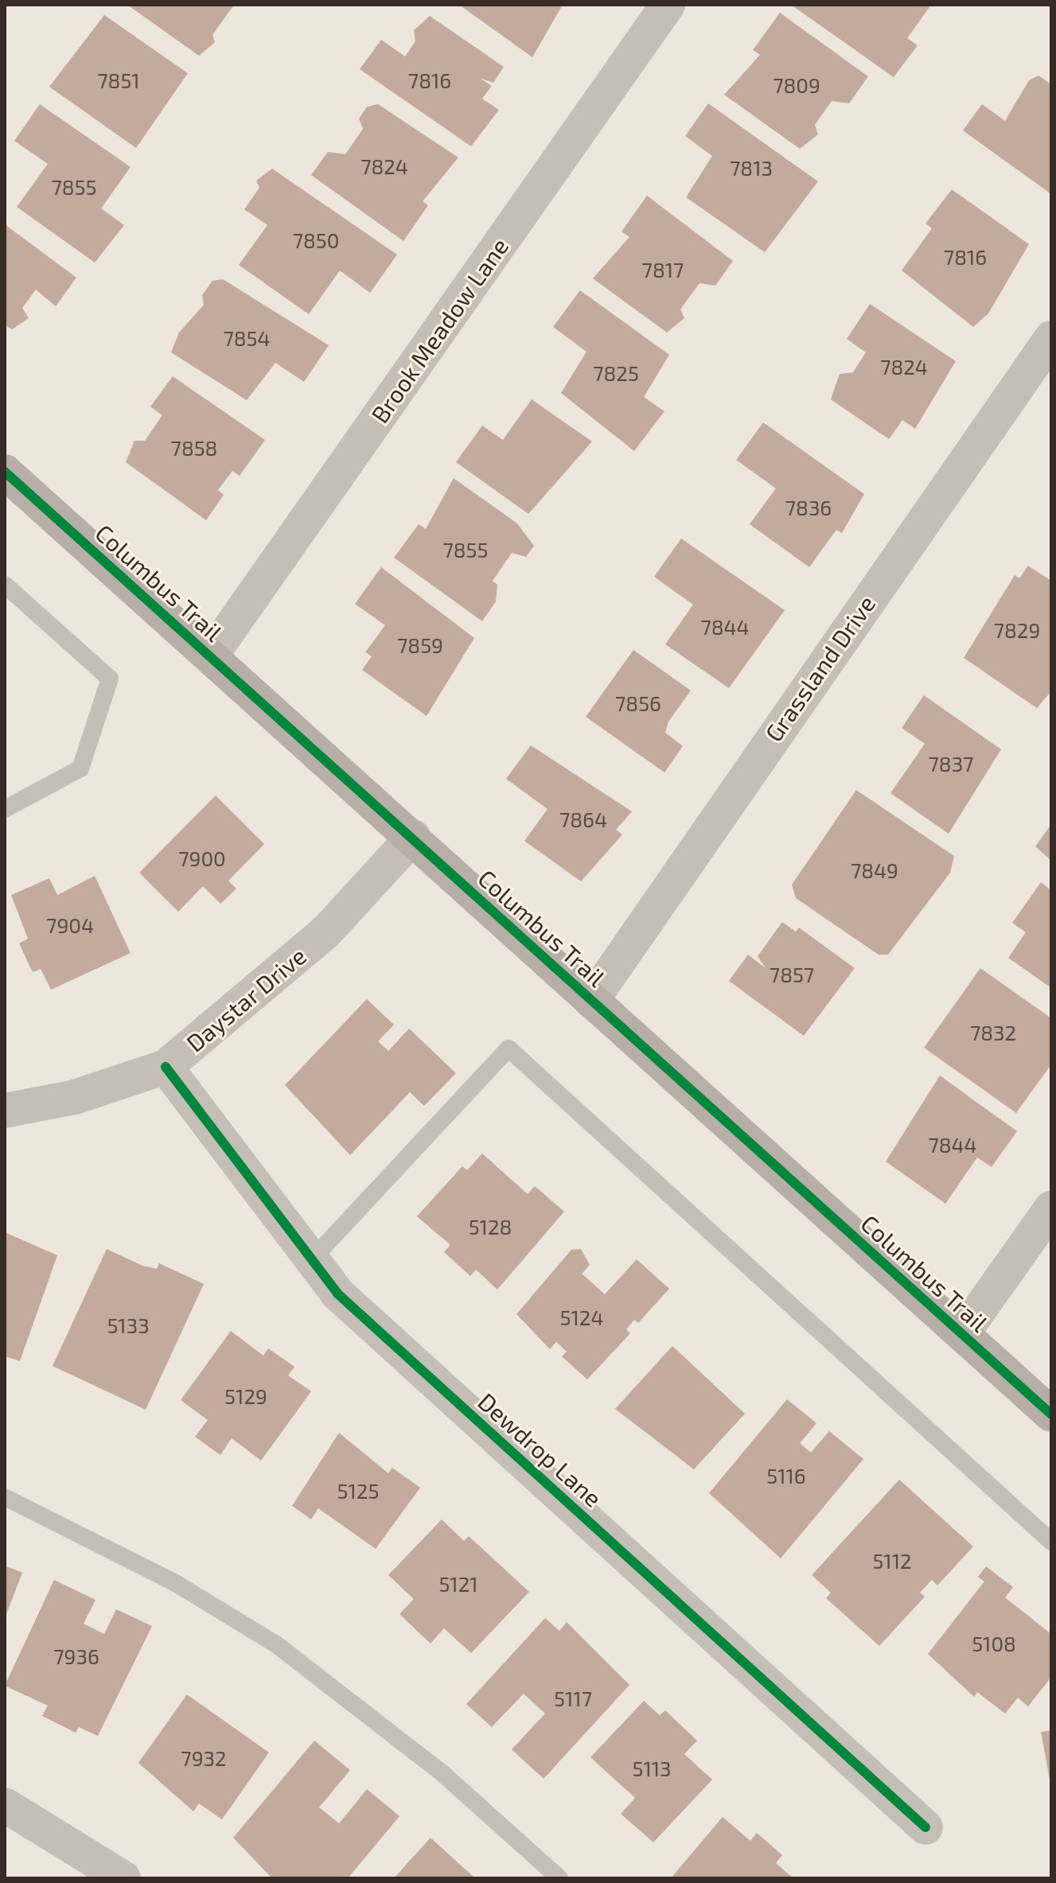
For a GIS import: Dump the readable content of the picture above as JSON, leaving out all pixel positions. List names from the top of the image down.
{
  "streets": {
    "street": [
      "Brook Meadow Lane",
      "Columbus Trail",
      "Grassland Drive",
      "Daystar Drive",
      "Dewdrop Lane"
    ]
  },
  "crossings": [
    ["Brook Meadow Lane", "Columbus Trail"],
    ["Columbus Trail", "Grassland Drive"],
    ["Columbus Trail", "Daystar Drive"],
    ["Daystar Drive", "Dewdrop Lane"]
  ],
  "house_numbers": [
    "7851",
    "7816",
    "7809",
    "7824",
    "7813",
    "7855",
    "7850",
    "7816",
    "7817",
    "7854",
    "7824",
    "7825",
    "7858",
    "7836",
    "7855",
    "7844",
    "7829",
    "7859",
    "7856",
    "7837",
    "7864",
    "7900",
    "7849",
    "7904",
    "7857",
    "7832",
    "7844",
    "5128",
    "5124",
    "5133",
    "5129",
    "5116",
    "5125",
    "5112",
    "5121",
    "5108",
    "7936",
    "5117",
    "7932",
    "5113"
  ]
}
